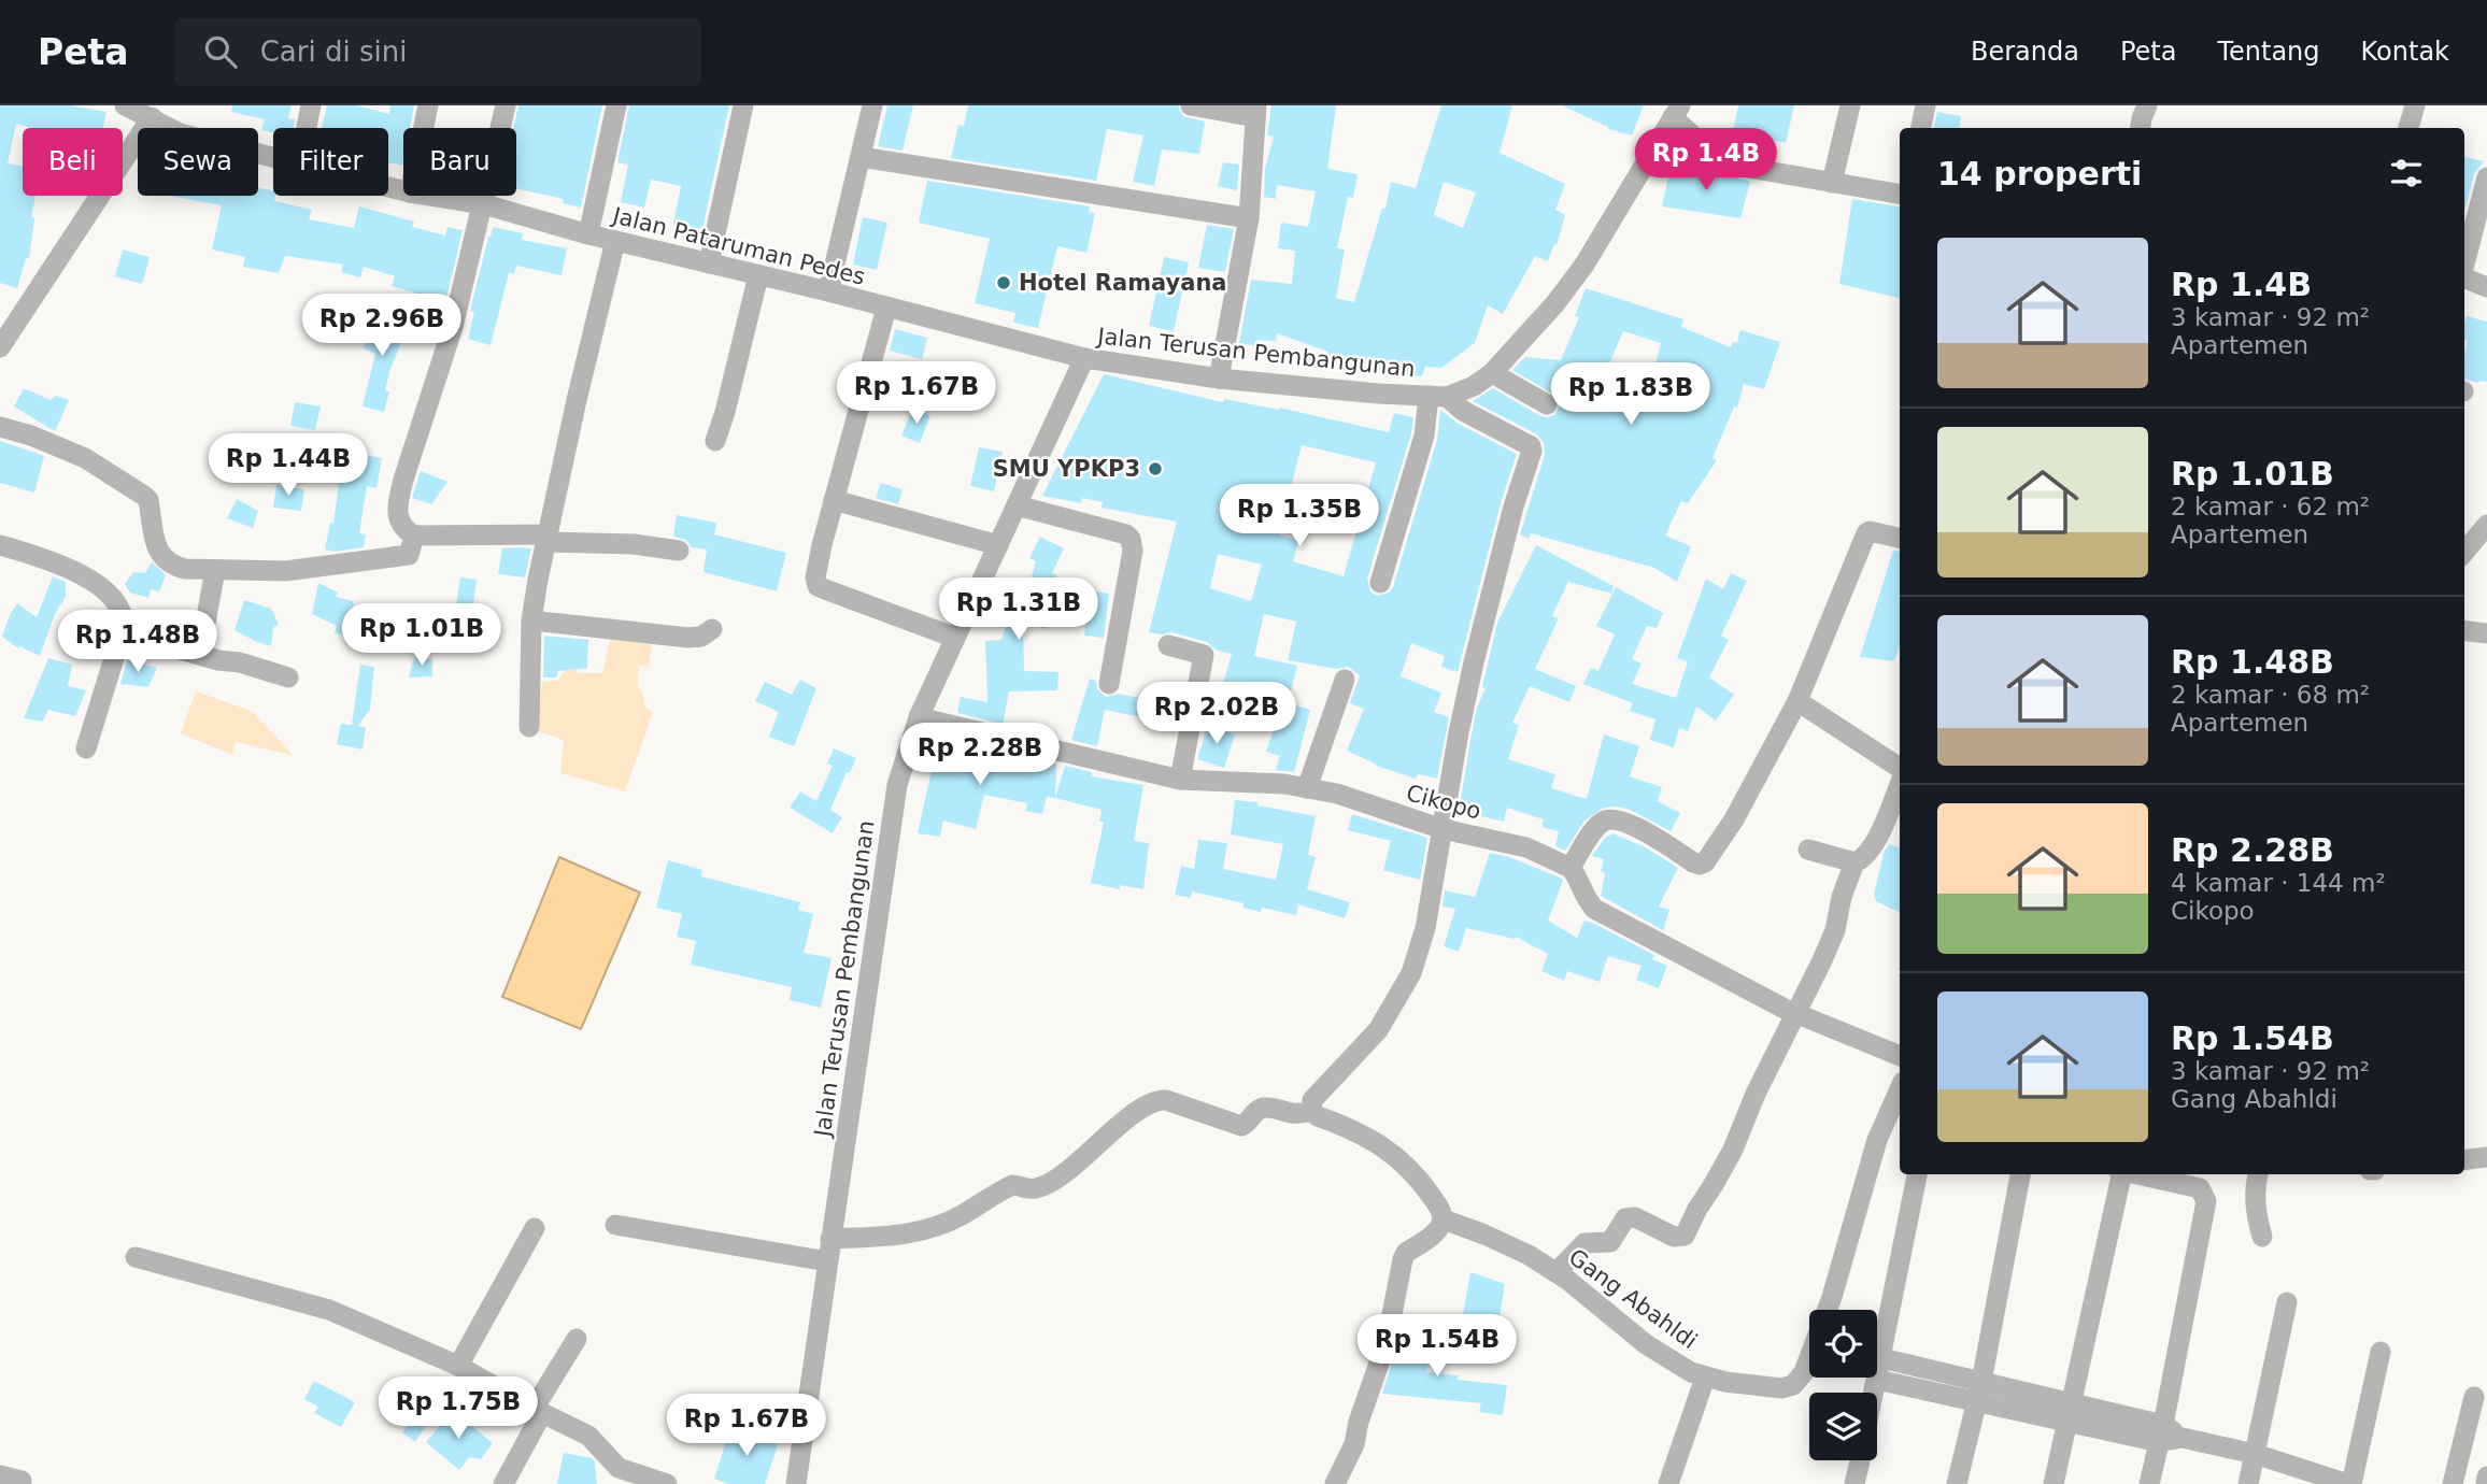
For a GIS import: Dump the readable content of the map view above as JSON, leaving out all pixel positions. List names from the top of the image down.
{
  "streets": {
    "street": [
      "Jalan Pataruman Pedes",
      "Jalan Terusan Pembangunan",
      "Cikopo",
      "Gang Abahldi"
    ]
  },
  "crossings": [
    ["Jalan Pataruman Pedes", "Jalan Terusan Pembangunan"],
    ["Jalan Terusan Pembangunan", "Cikopo"]
  ],
  "places": ["Hotel Ramayana", "SMU YPKP3"],
  "page": {
    "header": "Peta",
    "search": "Cari di sini",
    "nav": [
      "Beranda",
      "Peta",
      "Tentang",
      "Kontak"
    ],
    "price": [
      "Rp 1.4B",
      "Rp 2.96B",
      "Rp 1.67B",
      "Rp 1.83B",
      "Rp 1.44B",
      "Rp 1.35B",
      "Rp 1.31B",
      "Rp 1.01B",
      "Rp 1.48B",
      "Rp 2.02B",
      "Rp 2.28B",
      "Rp 1.54B",
      "Rp 1.75B",
      "Rp 1.67B"
    ],
    "chip": [
      "Beli",
      "Sewa",
      "Filter",
      "Baru"
    ],
    "heading": "14 properti",
    "list": [
      {
        "name": "Rp 1.4B",
        "note": "3 kamar · 92 m² · Apartemen"
      },
      {
        "name": "Rp 1.01B",
        "note": "2 kamar · 62 m² · Apartemen"
      },
      {
        "name": "Rp 1.48B",
        "note": "2 kamar · 68 m² · Apartemen"
      },
      {
        "name": "Rp 2.28B",
        "note": "4 kamar · 144 m² · Cikopo"
      },
      {
        "name": "Rp 1.54B",
        "note": "3 kamar · 92 m² · Gang Abahldi"
      }
    ]
  }
}
